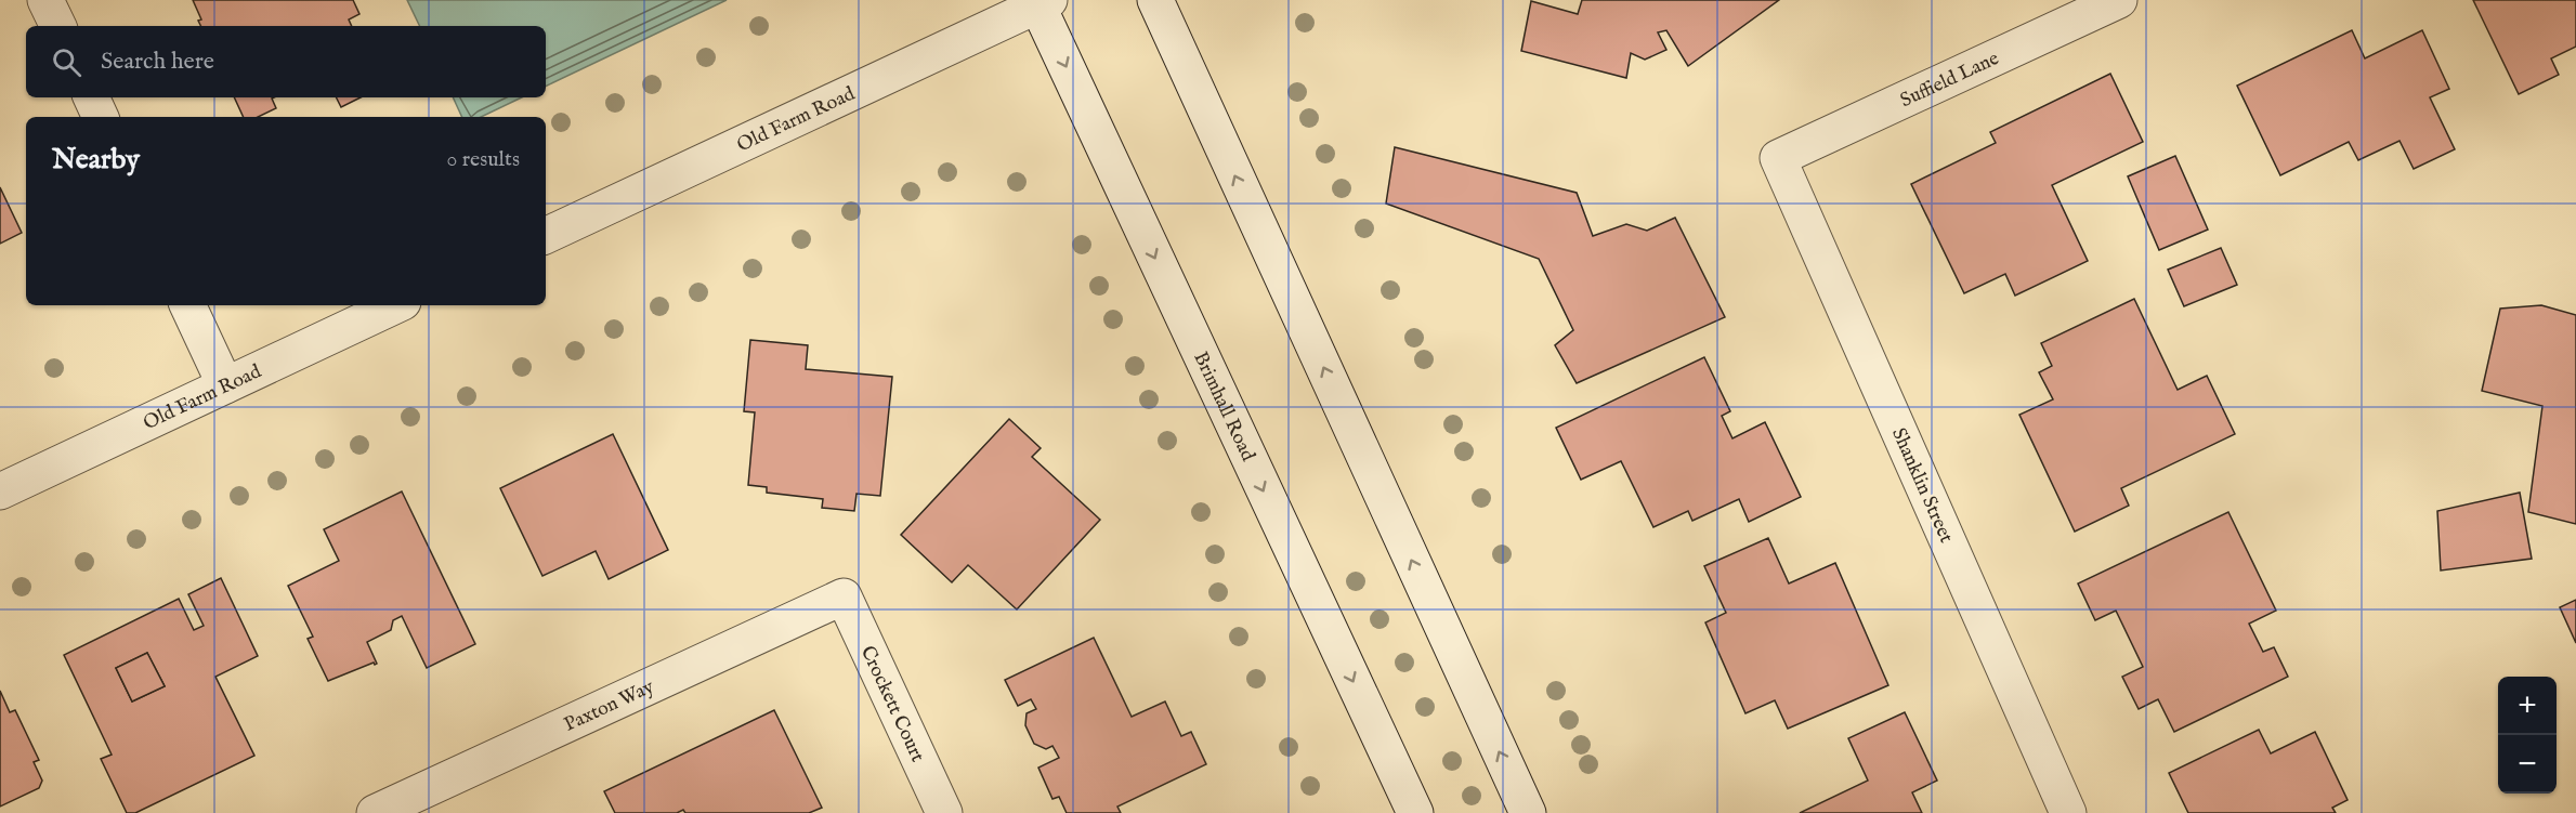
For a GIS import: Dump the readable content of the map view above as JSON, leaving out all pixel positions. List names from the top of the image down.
{
  "streets": {
    "street": [
      "Suffield Lane",
      "Old Farm Road",
      "Brimhall Road",
      "Shanklin Street",
      "Paxton Way",
      "Crockett Court"
    ]
  },
  "crossings": [
    ["Suffield Lane", "Shanklin Street"],
    ["Old Farm Road", "Brimhall Road"],
    ["Paxton Way", "Crockett Court"]
  ],
  "page": {
    "search": "Search here",
    "heading": ["Nearby", "0 results"],
    "map_buttons": ["+", "−"]
  }
}
